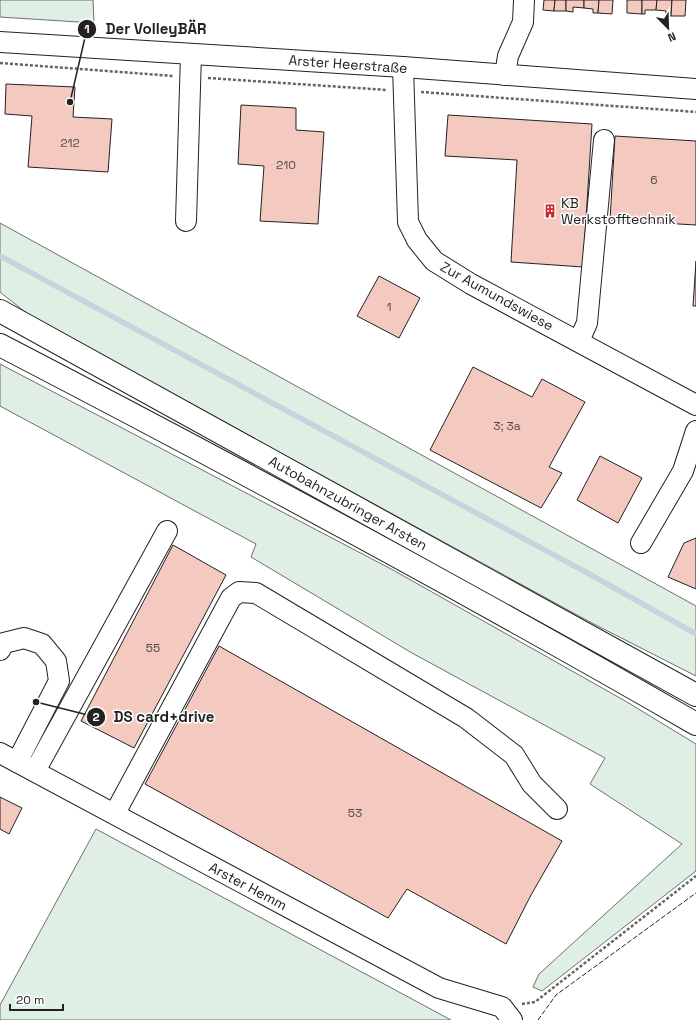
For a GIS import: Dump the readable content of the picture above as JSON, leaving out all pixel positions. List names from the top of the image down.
{
  "streets": {
    "highway": ["Autobahnzubringer Arsten"],
    "street": ["Arster Heerstraße", "Zur Aumundswiese", "Arster Hemm"]
  },
  "crossings": [
    ["Arster Heerstraße", "Zur Aumundswiese"]
  ],
  "places": {
    "other": ["Der VolleyBÄR", "DS card+drive"],
    "building": ["KB Werkstofftechnik"]
  },
  "house_numbers": [
    "212",
    "210",
    "6",
    "1",
    "3; 3a",
    "55",
    "53"
  ],
  "scale_bar": "20 m",
  "north": "bottom right"
}
